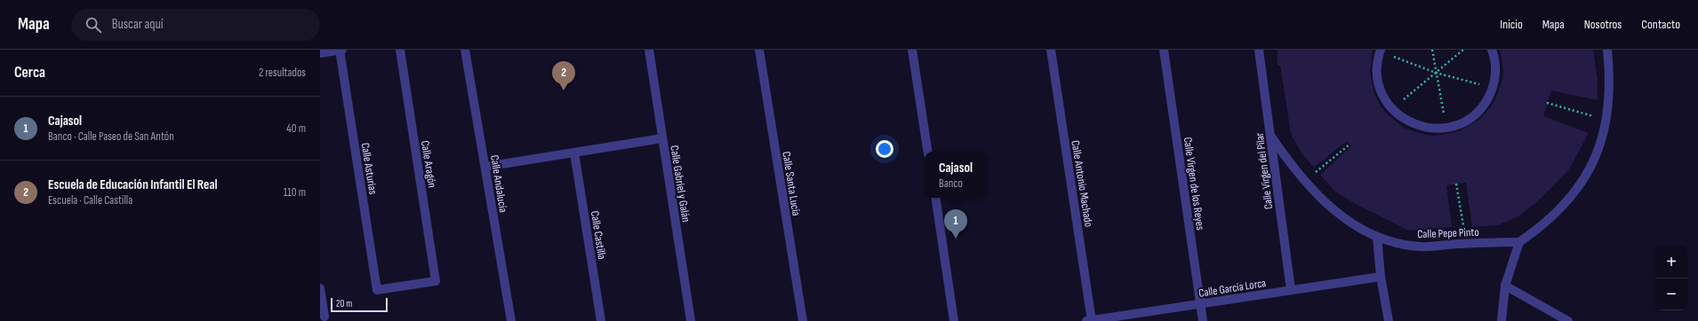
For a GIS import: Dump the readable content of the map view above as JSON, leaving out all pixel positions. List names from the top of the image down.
{
  "streets": {
    "street": [
      "Calle Aragón",
      "Calle Asturias",
      "Calle Virgen del Pilar",
      "Calle Andalucía",
      "Calle Gabriel y Galán",
      "Calle Santa Lucía",
      "Calle Antonio Machado",
      "Calle Virgen de los Reyes",
      "Calle Pepe Pinto",
      "Calle Castilla",
      "Calle García Lorca"
    ]
  },
  "crossings": [
    ["Calle Aragón", "Calle Asturias"],
    ["Calle Virgen del Pilar", "Calle Pepe Pinto"],
    ["Calle Virgen del Pilar", "Calle García Lorca"],
    ["Calle Antonio Machado", "Calle García Lorca"],
    ["Calle Virgen de los Reyes", "Calle García Lorca"]
  ],
  "scale_bar": "20 m",
  "page": {
    "header": "Mapa",
    "search": "Buscar aquí",
    "nav": [
      "Inicio",
      "Mapa",
      "Nosotros",
      "Contacto"
    ],
    "heading": ["Cerca", "2 resultados"],
    "pins": ["2", "1"],
    "list": [
      {
        "mark": "1",
        "name": "Cajasol",
        "note": "Banco · Calle Paseo de San Antón",
        "value": "40 m"
      },
      {
        "mark": "2",
        "name": "Escuela de Educación Infantil El Real",
        "note": "Escuela · Calle Castilla",
        "value": "110 m"
      }
    ],
    "popup": ["Cajasol", "Banco"],
    "map_buttons": ["+", "−"],
    "scale": "20 m"
  }
}
